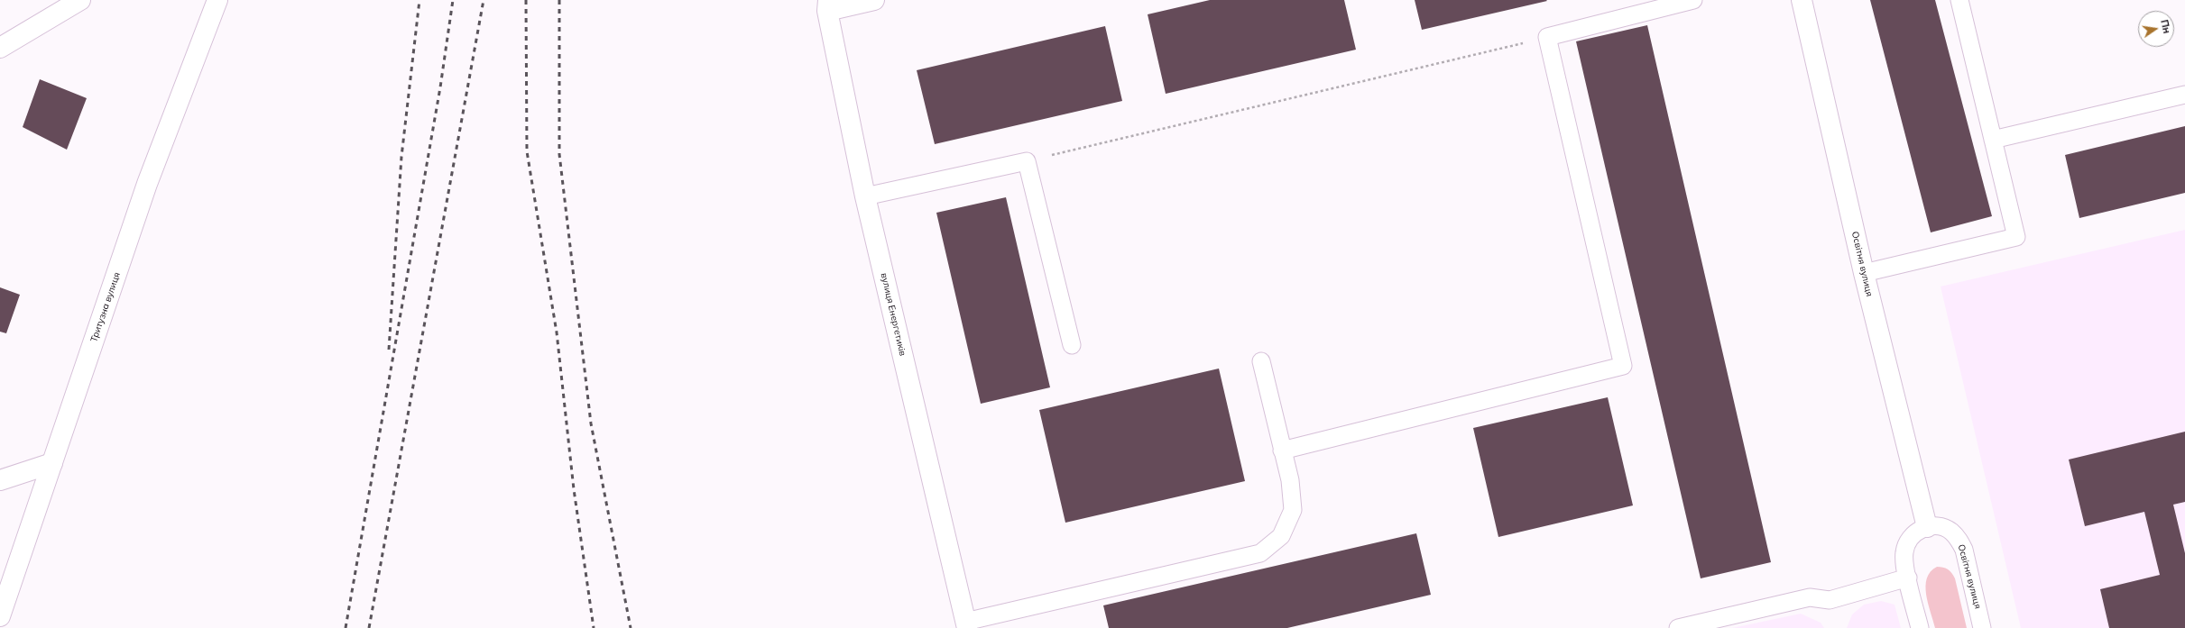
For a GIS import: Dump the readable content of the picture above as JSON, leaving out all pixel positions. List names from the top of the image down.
{
  "streets": {
    "street": ["Освітня вулиця", "Тритузна вулиця", "вулиця Енергетиків"]
  },
  "north": "right"
}
